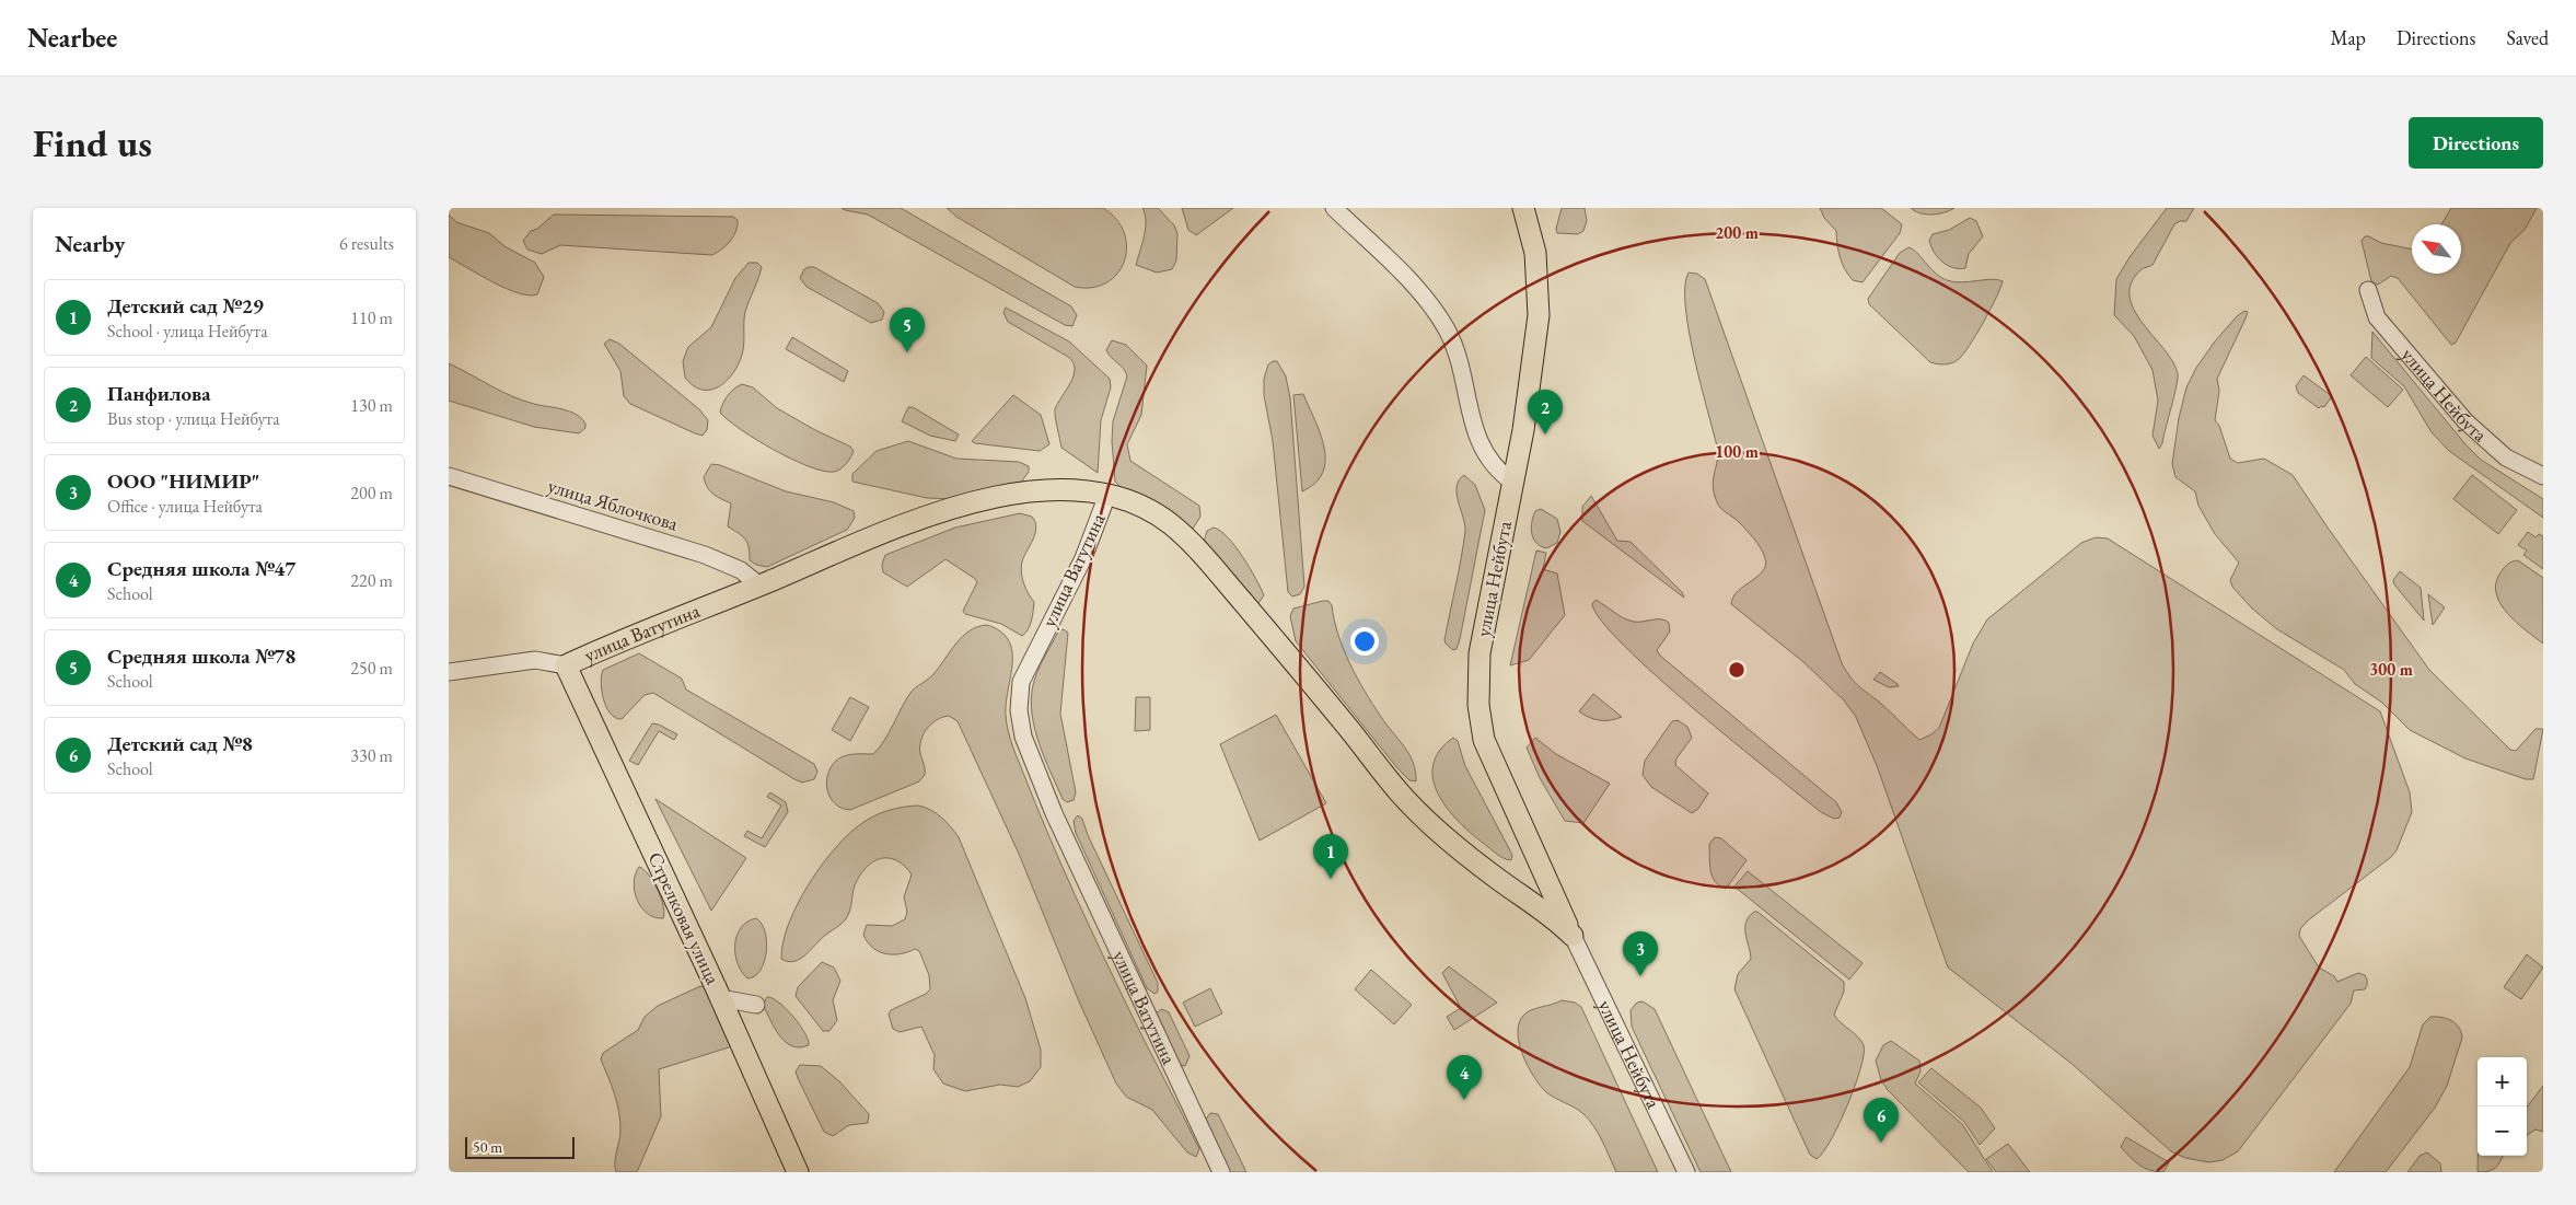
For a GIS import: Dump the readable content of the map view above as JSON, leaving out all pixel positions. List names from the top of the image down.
{
  "streets": {
    "main road": ["улица Нейбута", "улица Ватутина", "Стрелковая улица"],
    "street": ["улица Яблочкова"]
  },
  "crossings": [
    ["улица Нейбута", "улица Ватутина"],
    ["улица Яблочкова", "улица Ватутина"],
    ["улица Ватутина", "Стрелковая улица"]
  ],
  "scale_bar": "50 m",
  "north": "top left",
  "page": {
    "header": "Nearbee",
    "nav": ["Map", "Directions", "Saved"],
    "buttons": "Directions",
    "title": "Find us",
    "heading": ["Nearby", "6 results"],
    "list": [
      {
        "mark": "1",
        "name": "Детский сад №29",
        "note": "School · улица Нейбута",
        "value": "110 m"
      },
      {
        "mark": "2",
        "name": "Панфилова",
        "note": "Bus stop · улица Нейбута",
        "value": "130 m"
      },
      {
        "mark": "3",
        "name": "ООО \"НИМИР\"",
        "note": "Office · улица Нейбута",
        "value": "200 m"
      },
      {
        "mark": "4",
        "name": "Средняя школа №47",
        "note": "School",
        "value": "220 m"
      },
      {
        "mark": "5",
        "name": "Средняя школа №78",
        "note": "School",
        "value": "250 m"
      },
      {
        "mark": "6",
        "name": "Детский сад №8",
        "note": "School",
        "value": "330 m"
      }
    ],
    "pins": [
      "5",
      "2",
      "1",
      "3",
      "4",
      "6"
    ],
    "map_buttons": ["+", "−"],
    "scale": "50 m"
  },
  "rings": ["200 m", "100 m", "300 m"]
}
